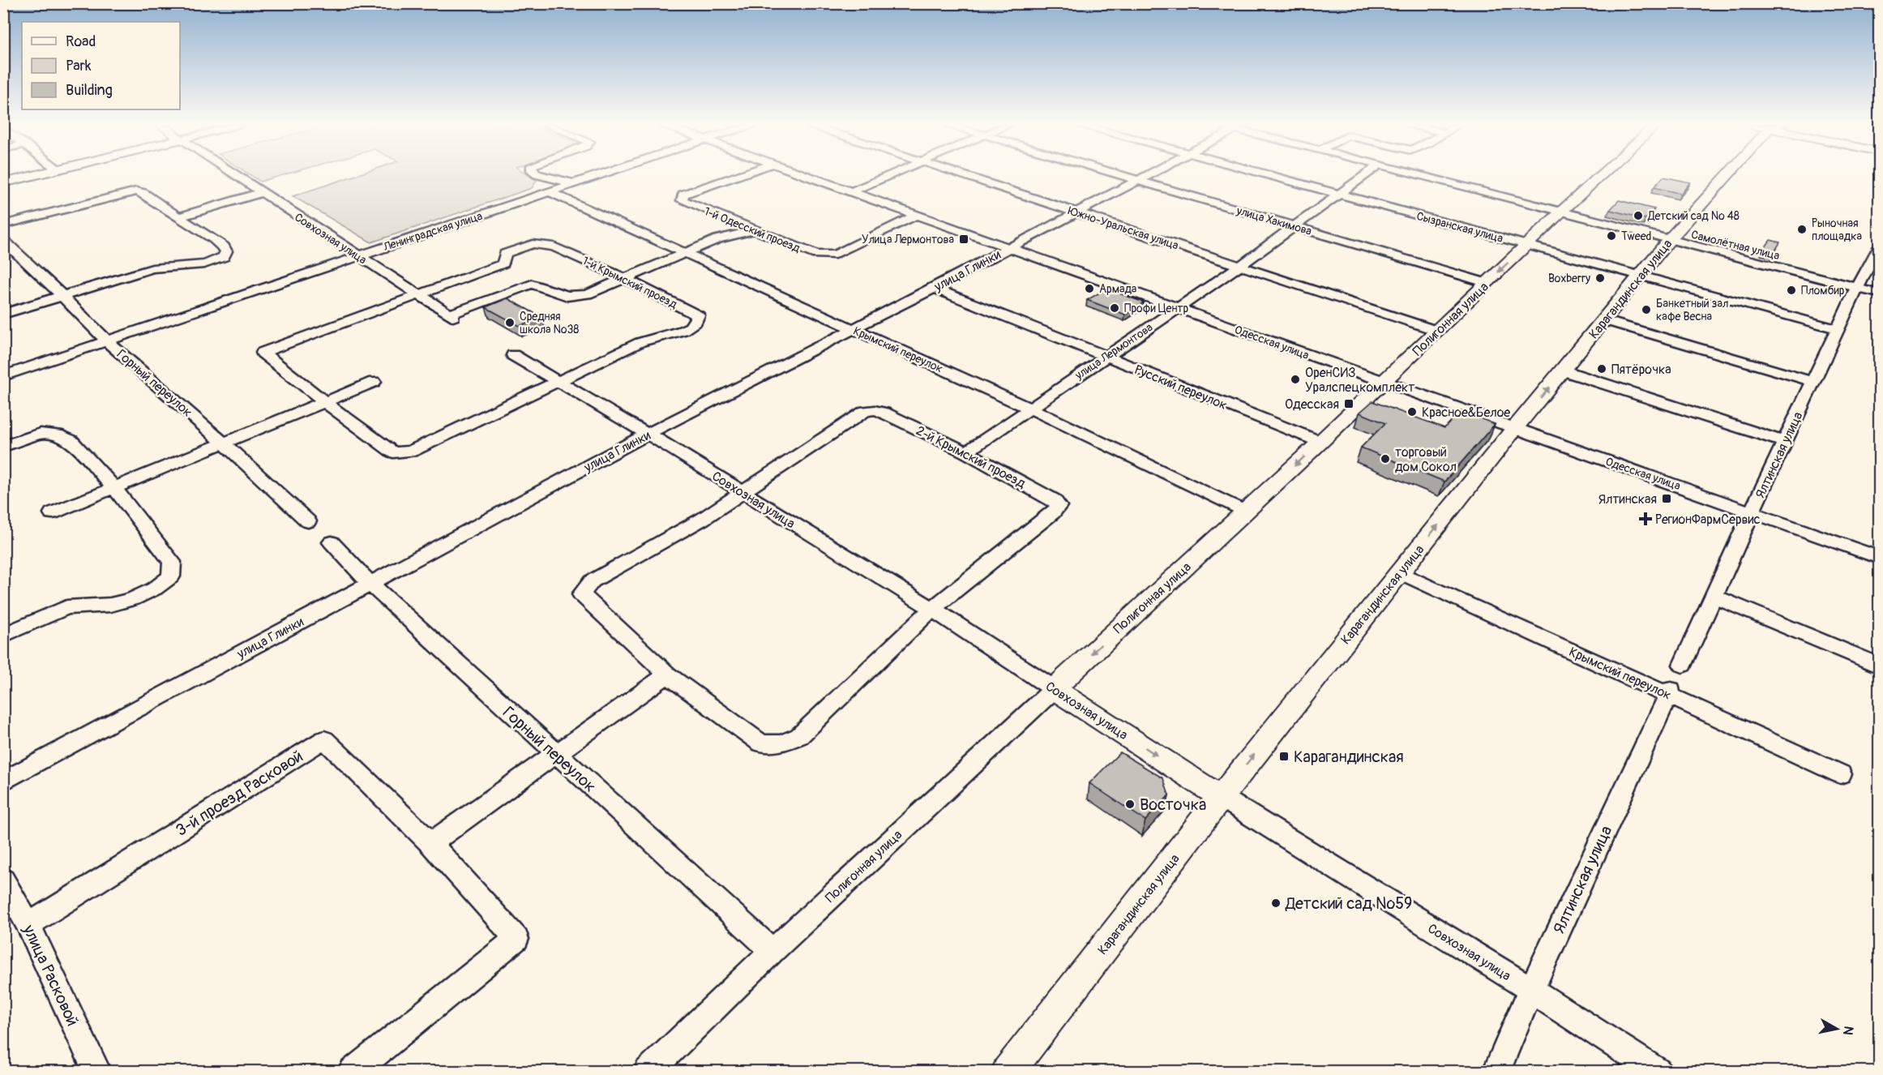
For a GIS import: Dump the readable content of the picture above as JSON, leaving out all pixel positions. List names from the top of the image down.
{
  "streets": {
    "main road": ["Совхозная улица", "Карагандинская улица", "Полигонная улица"],
    "street": [
      "улица Хакимова",
      "Сызранская улица",
      "Южно-Уральская улица",
      "1-й Одесский проезд",
      "Ленинградская улица",
      "Самолётная улица",
      "улица Глинки",
      "1-й Крымский проезд",
      "Одесская улица",
      "Крымский переулок",
      "улица Лермонтова",
      "Горный переулок",
      "Русский переулок",
      "Ялтинская улица",
      "2-й Крымский проезд",
      "3-й проезд Расковой",
      "улица Расковой"
    ]
  },
  "crossings": [
    ["улица Хакимова", "улица Глинки"],
    ["улица Хакимова", "Полигонная улица"],
    ["улица Хакимова", "улица Лермонтова"],
    ["Сызранская улица", "Карагандинская улица"],
    ["Сызранская улица", "Полигонная улица"],
    ["Сызранская улица", "улица Лермонтова"],
    ["Сызранская улица", "Ялтинская улица"],
    ["Южно-Уральская улица", "улица Глинки"],
    ["Южно-Уральская улица", "Полигонная улица"],
    ["Южно-Уральская улица", "улица Лермонтова"],
    ["1-й Одесский проезд", "Одесская улица"],
    ["Ленинградская улица", "Совхозная улица"],
    ["Ленинградская улица", "Крымский переулок"],
    ["Ленинградская улица", "Горный переулок"],
    ["Совхозная улица", "улица Глинки"],
    ["Совхозная улица", "1-й Крымский проезд"],
    ["Совхозная улица", "Карагандинская улица"],
    ["Совхозная улица", "Полигонная улица"],
    ["Совхозная улица", "Ялтинская улица"],
    ["Совхозная улица", "2-й Крымский проезд"],
    ["Самолётная улица", "Карагандинская улица"],
    ["Самолётная улица", "Полигонная улица"],
    ["Самолётная улица", "Ялтинская улица"],
    ["улица Глинки", "Одесская улица"],
    ["улица Глинки", "Крымский переулок"],
    ["улица Глинки", "Горный переулок"],
    ["улица Глинки", "Русский переулок"],
    ["Карагандинская улица", "Одесская улица"],
    ["Карагандинская улица", "Крымский переулок"],
    ["Полигонная улица", "Одесская улица"],
    ["Полигонная улица", "Крымский переулок"],
    ["Полигонная улица", "Горный переулок"],
    ["Полигонная улица", "Русский переулок"],
    ["Одесская улица", "улица Лермонтова"],
    ["Одесская улица", "Ялтинская улица"],
    ["Крымский переулок", "улица Лермонтова"],
    ["Крымский переулок", "Ялтинская улица"],
    ["улица Лермонтова", "Русский переулок"],
    ["улица Лермонтова", "2-й Крымский проезд"],
    ["3-й проезд Расковой", "улица Расковой"]
  ],
  "one_way": ["Карагандинская улица"],
  "places": {
    "other": [
      "Детский сад № 48",
      "Рыночная площадка",
      "Tweed",
      "Boxberry",
      "Армада",
      "Пломбир",
      "Профи Центр",
      "Банкетный зал кафе Весна",
      "Средняя школа №38",
      "Пятёрочка",
      "ОренСИЗ Уралспецкомплект",
      "Красное&Белое",
      "торговый дом Сокол",
      "Восточка",
      "Детский сад №59"
    ],
    "transit": [
      "Улица Лермонтова",
      "Одесская",
      "Ялтинская",
      "Карагандинская"
    ],
    "health": ["РегионФармСервис"]
  },
  "legend": ["Road", "Park", "Building"],
  "north": "right"
}
